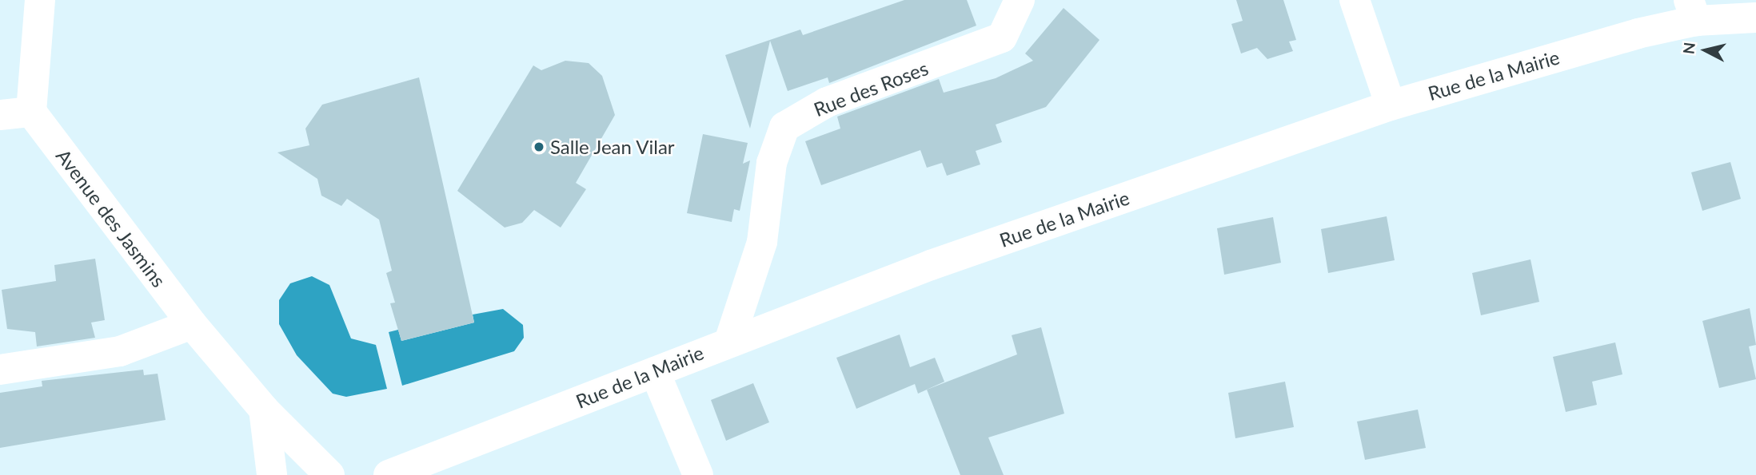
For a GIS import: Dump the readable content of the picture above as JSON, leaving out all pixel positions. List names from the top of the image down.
{
  "streets": {
    "street": ["Rue de la Mairie", "Rue des Roses", "Avenue des Jasmins"]
  },
  "crossings": [
    ["Rue de la Mairie", "Rue des Roses"]
  ],
  "places": ["Salle Jean Vilar"],
  "north": "left"
}
